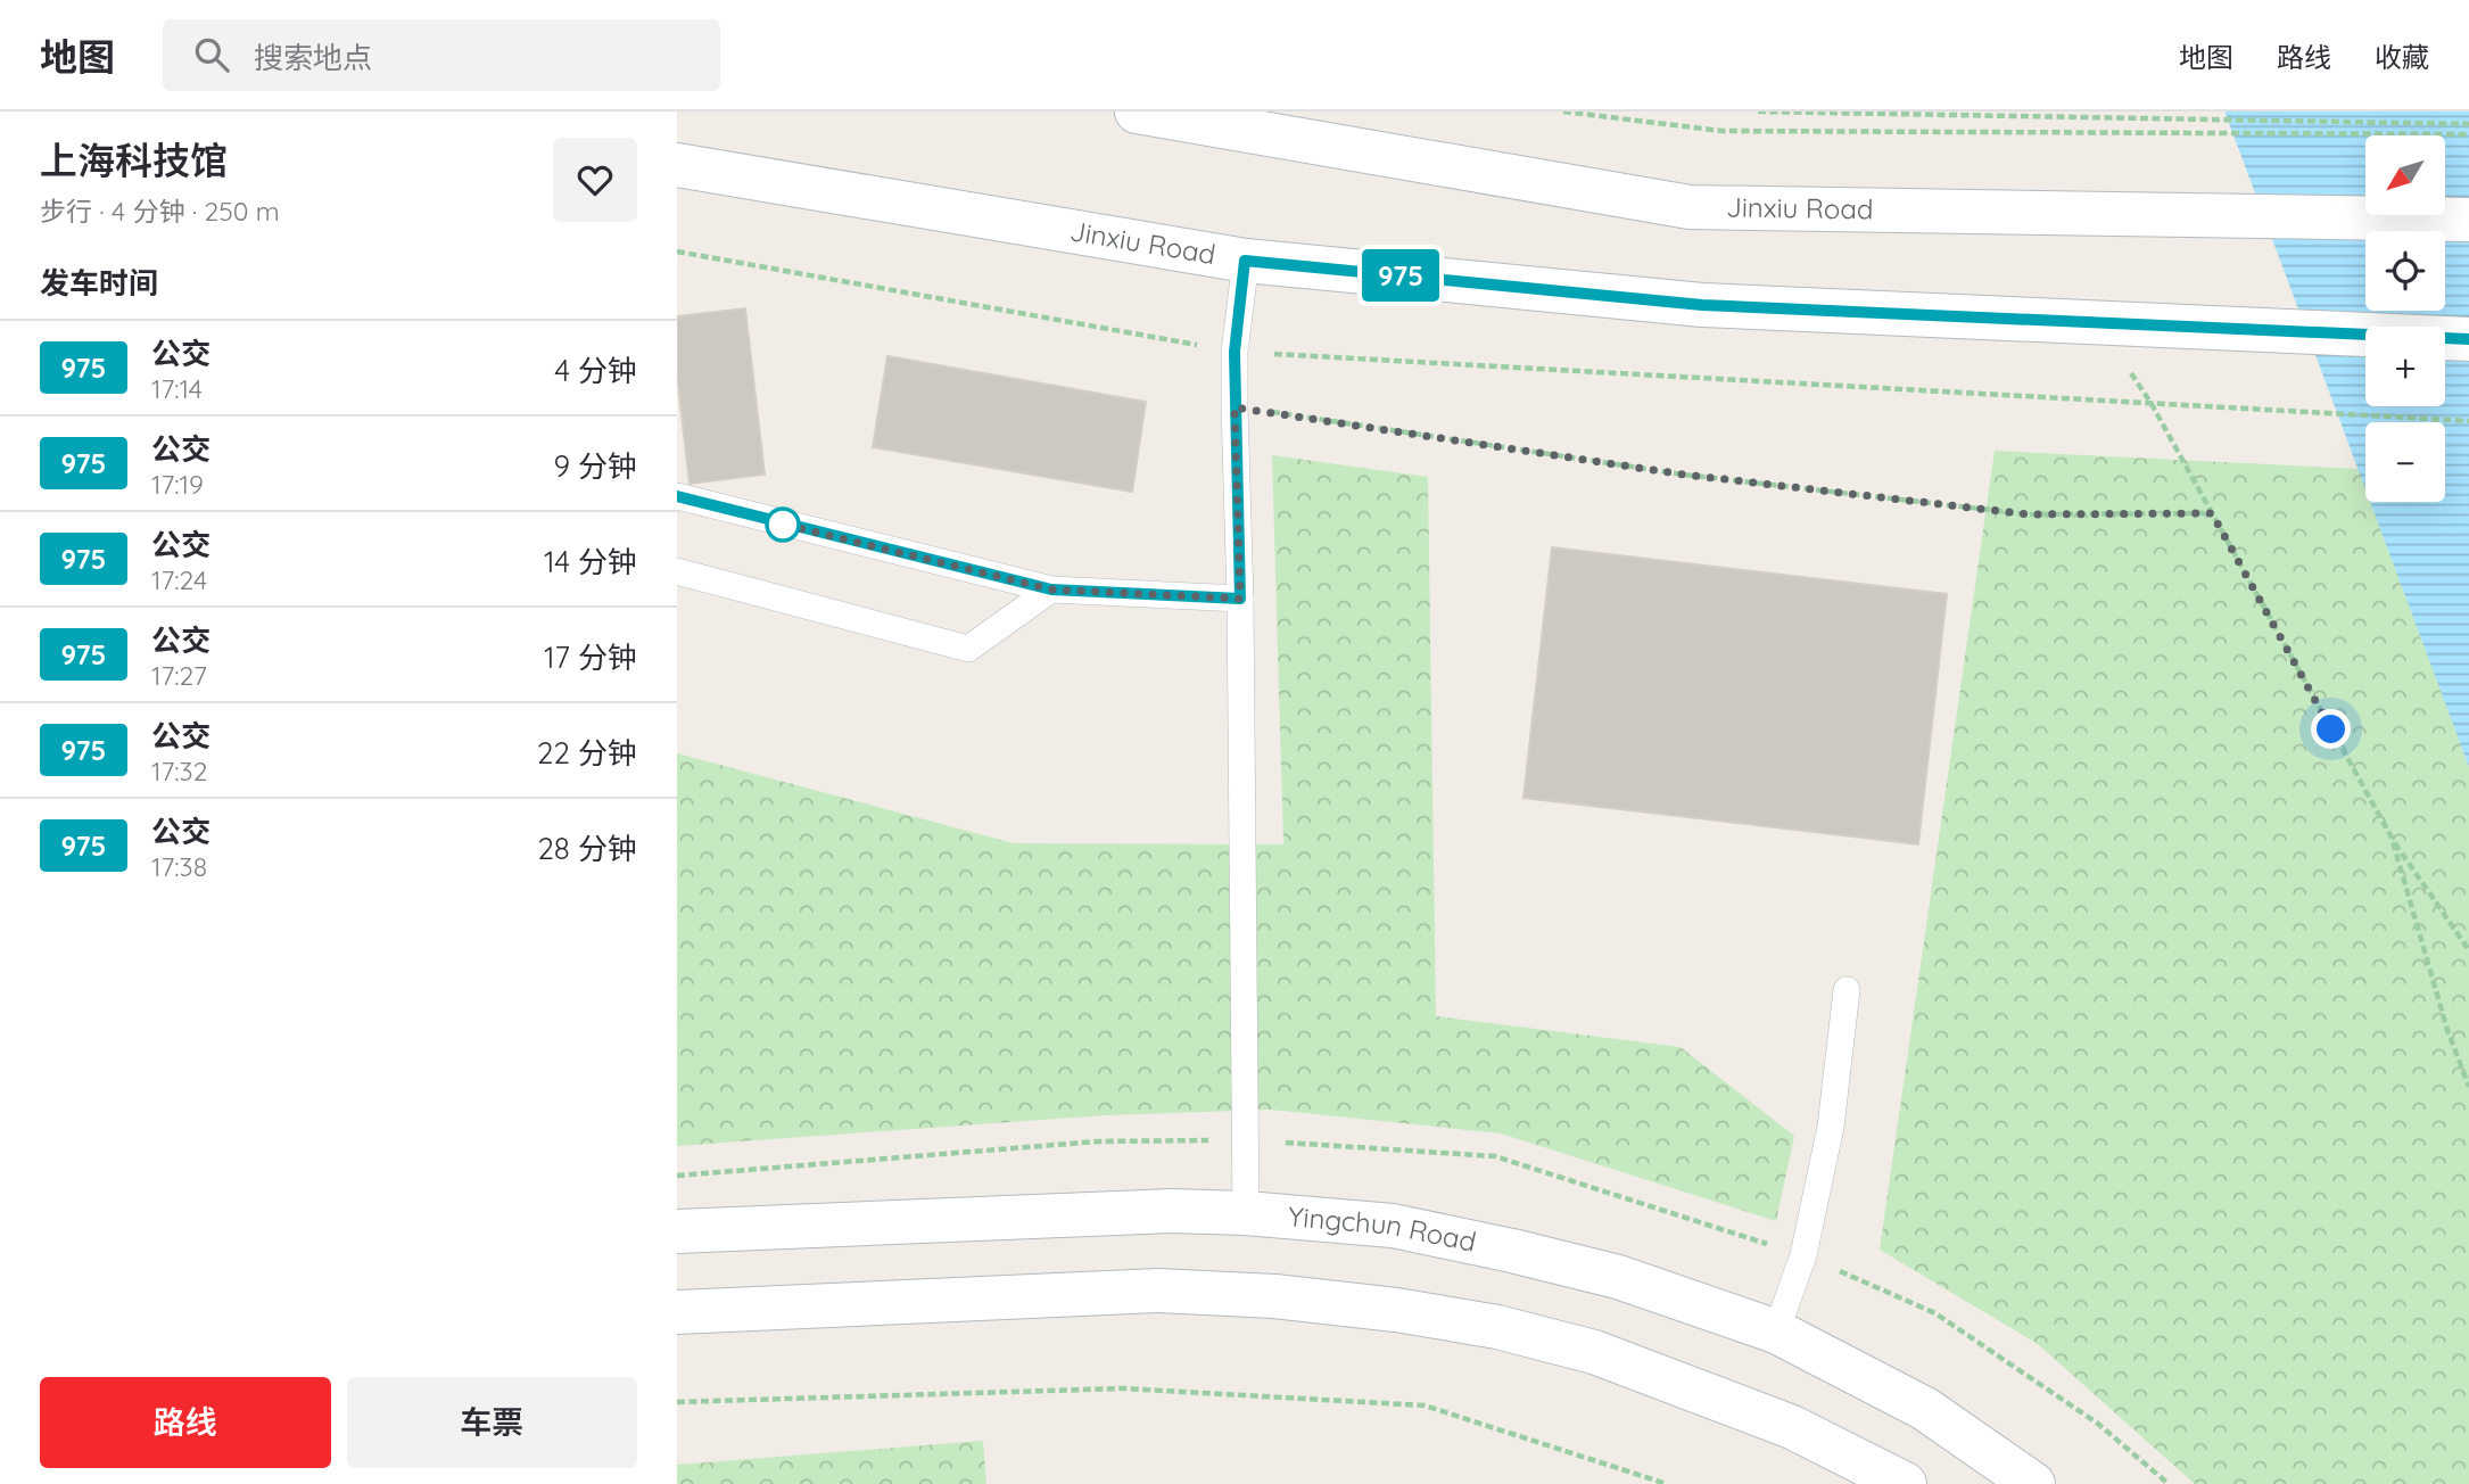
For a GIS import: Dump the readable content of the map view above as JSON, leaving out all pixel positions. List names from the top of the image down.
{
  "streets": {
    "main road": ["Jinxiu Road", "Yingchun Road"]
  },
  "lines": ["bus line 975"],
  "north": "bottom left",
  "page": {
    "header": "地图",
    "search": "搜索地点",
    "nav": ["地图", "路线", "收藏"],
    "heading": [
      ["上海科技馆", "步行 · 4 分钟 · 250 m"],
      "发车时间"
    ],
    "on_map": "975",
    "map_buttons": ["+", "−"],
    "list": [
      {
        "mark": "975",
        "name": "公交",
        "note": "17:14",
        "value": "4 分钟"
      },
      {
        "mark": "975",
        "name": "公交",
        "note": "17:19",
        "value": "9 分钟"
      },
      {
        "mark": "975",
        "name": "公交",
        "note": "17:24",
        "value": "14 分钟"
      },
      {
        "mark": "975",
        "name": "公交",
        "note": "17:27",
        "value": "17 分钟"
      },
      {
        "mark": "975",
        "name": "公交",
        "note": "17:32",
        "value": "22 分钟"
      },
      {
        "mark": "975",
        "name": "公交",
        "note": "17:38",
        "value": "28 分钟"
      }
    ],
    "buttons": ["路线", "车票"]
  }
}
